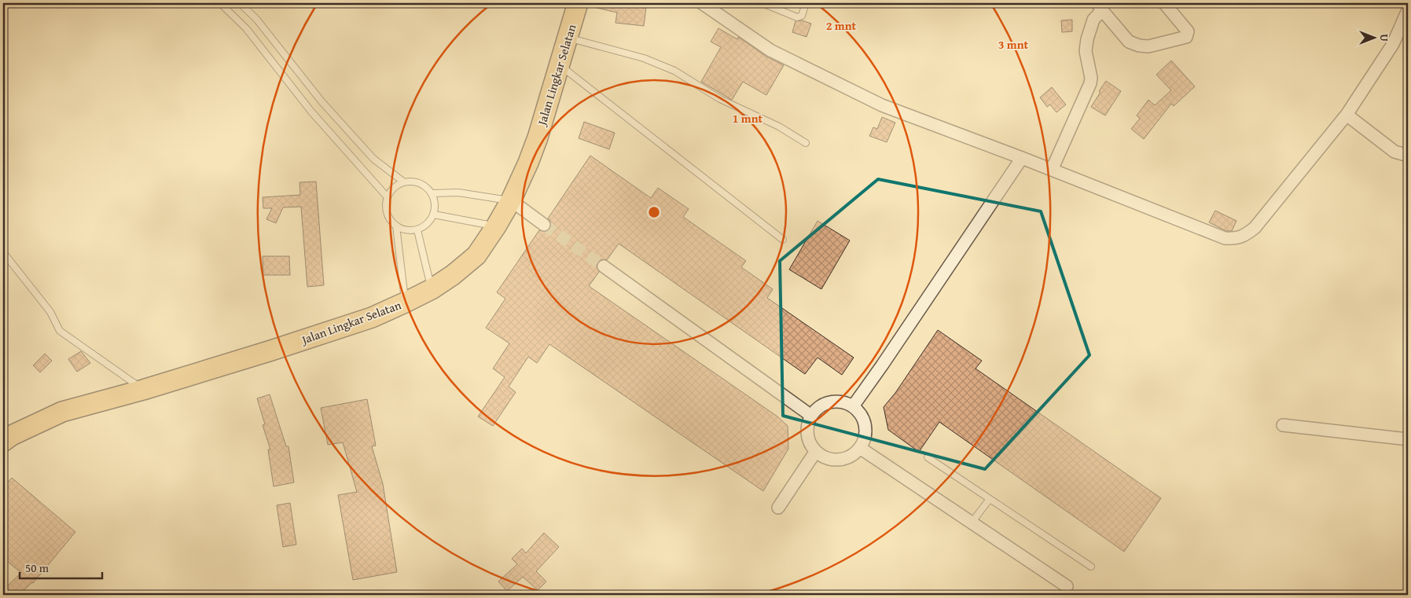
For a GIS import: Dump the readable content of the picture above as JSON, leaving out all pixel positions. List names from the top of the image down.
{
  "streets": {
    "highway": ["Jalan Lingkar Selatan"]
  },
  "scale_bar": "50 m",
  "north": "right",
  "rings": ["2 mnt", "3 mnt", "1 mnt"]
}
